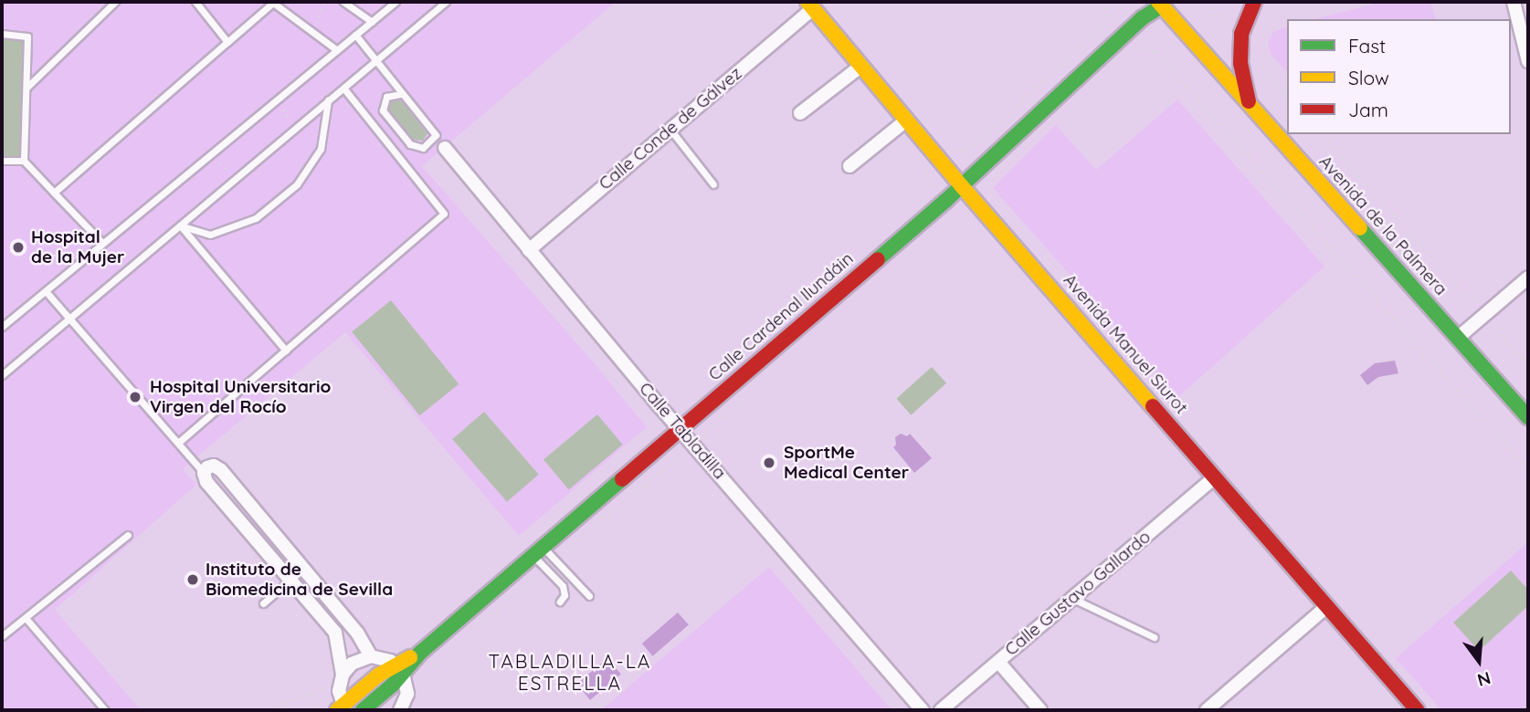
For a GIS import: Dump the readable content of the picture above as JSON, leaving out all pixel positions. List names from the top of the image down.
{
  "streets": {
    "main road": ["Avenida de la Palmera", "Calle Cardenal Ilundáin", "Avenida Manuel Siurot"],
    "street": ["Calle Conde de Gálvez", "Calle Tabladilla", "Calle Gustavo Gallardo"]
  },
  "crossings": [
    ["Calle Conde de Gálvez", "Avenida Manuel Siurot"],
    ["Calle Conde de Gálvez", "Calle Tabladilla"],
    ["Avenida de la Palmera", "Calle Cardenal Ilundáin"],
    ["Calle Cardenal Ilundáin", "Avenida Manuel Siurot"],
    ["Calle Cardenal Ilundáin", "Calle Tabladilla"],
    ["Avenida Manuel Siurot", "Calle Gustavo Gallardo"]
  ],
  "districts": ["TABLADILLA-LA ESTRELLA"],
  "places": [
    "Hospital de la Mujer",
    "Hospital Universitario Virgen del Rocío",
    "SportMe Medical Center",
    "Instituto de Biomedicina de Sevilla"
  ],
  "legend": ["Fast", "Slow", "Jam"],
  "north": "bottom"
}
